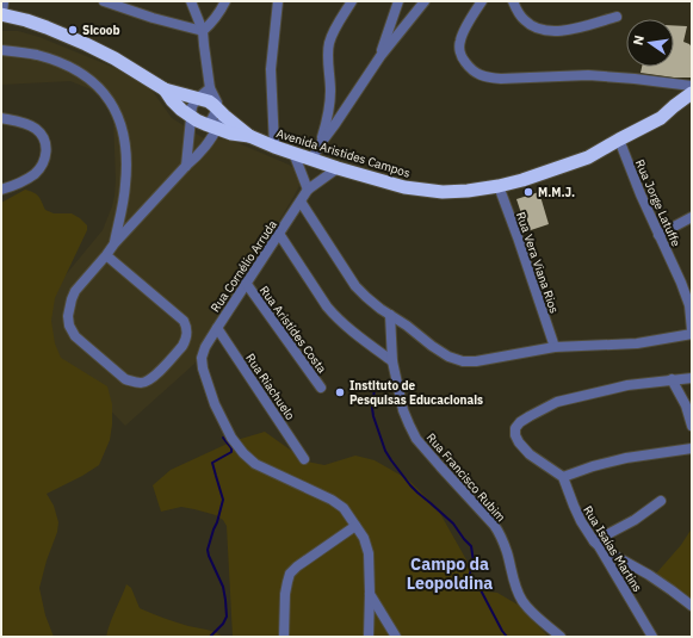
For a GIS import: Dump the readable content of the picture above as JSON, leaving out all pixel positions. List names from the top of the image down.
{
  "streets": {
    "highway": ["Avenida Aristides Campos"],
    "street": [
      "Rua Jorge Latuffe",
      "Rua Vera Viana Rios",
      "Rua Cornélio Arruda",
      "Rua Aristídes Costa",
      "Rua Riachuelo",
      "Rua Francisco Rubim",
      "Rua Isaías Martins"
    ]
  },
  "crossings": [
    ["Avenida Aristides Campos", "Rua Jorge Latuffe"],
    ["Avenida Aristides Campos", "Rua Vera Viana Rios"],
    ["Avenida Aristides Campos", "Rua Cornélio Arruda"],
    ["Rua Cornélio Arruda", "Rua Aristídes Costa"],
    ["Rua Cornélio Arruda", "Rua Riachuelo"]
  ],
  "districts": ["Campo da Leopoldina"],
  "places": ["Sicoob", "M.M.J.", "Instituto de Pesquisas Educacionais"],
  "north": "left"
}
